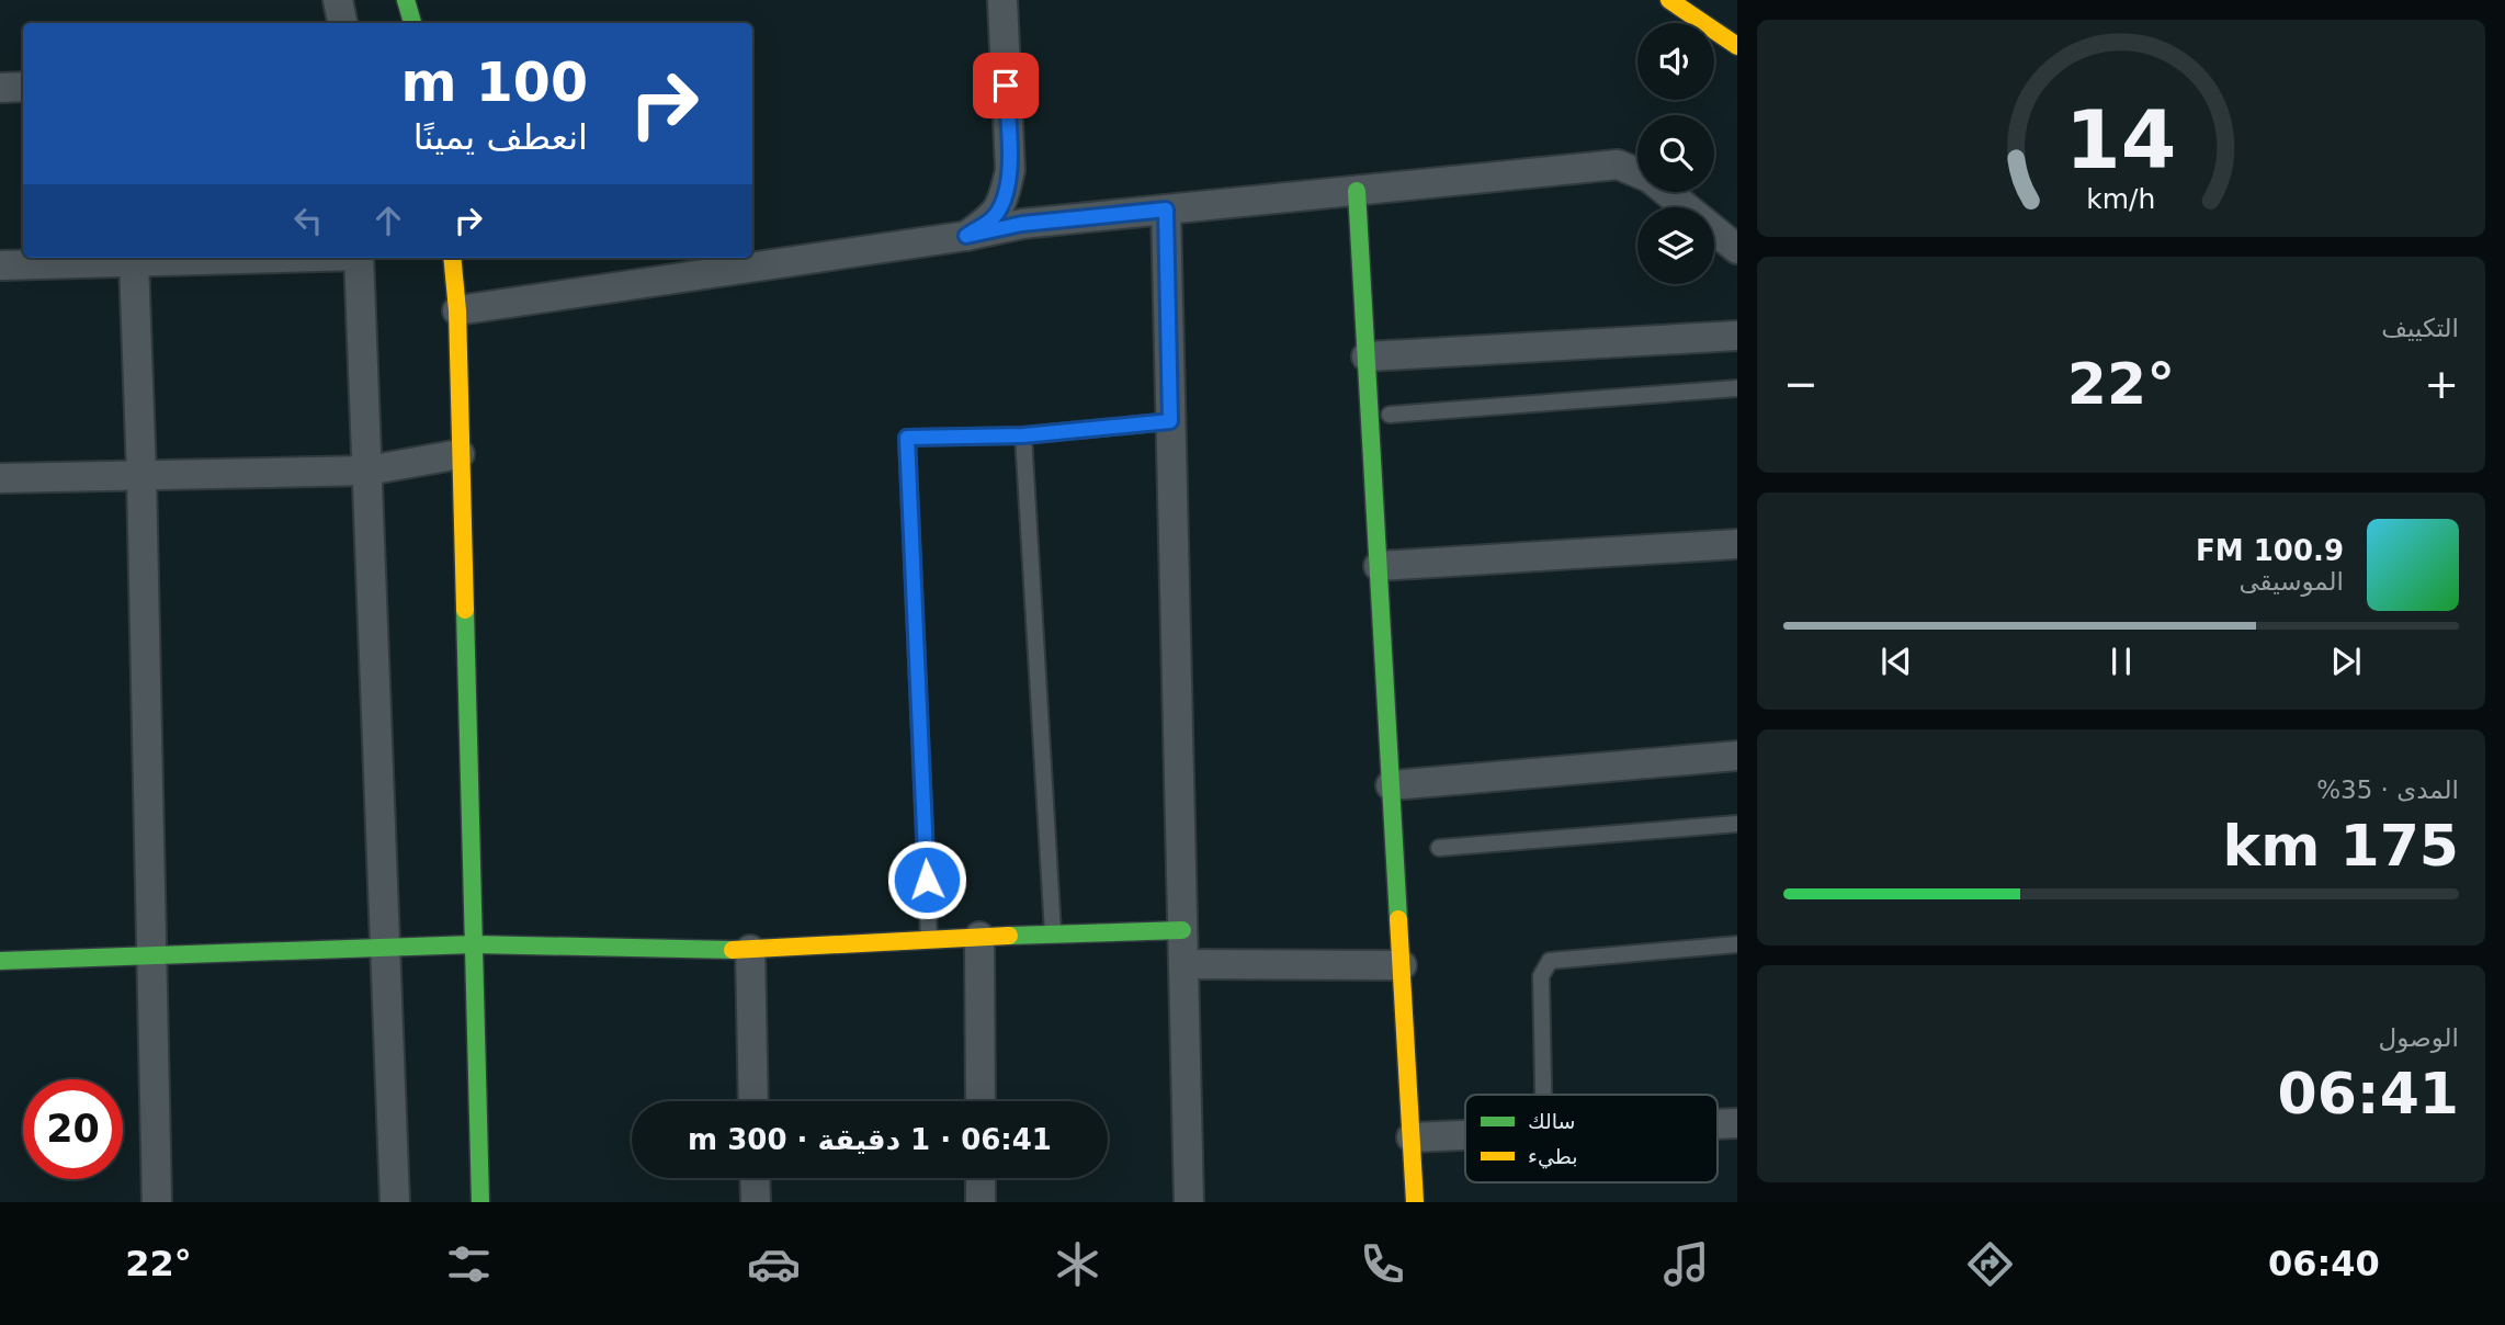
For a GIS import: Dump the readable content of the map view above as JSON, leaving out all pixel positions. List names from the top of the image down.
{
  "legend": ["سالك", "بطيء"],
  "page": {
    "turn": ["100 m", "انعطف يمينًا"],
    "tile": [
      "التكييف",
      ["المدى · 35%", "175 km"],
      ["الوصول", "06:41"]
    ],
    "heat": ["−", "22°", "+"],
    "song": ["100.9 FM", "الموسيقى"],
    "limit": "20",
    "trip": "06:41 · 1 دقيقة · 300 m",
    "tabs": ["06:40", "22°"],
    "gauge": ["14", "km/h"]
  }
}
